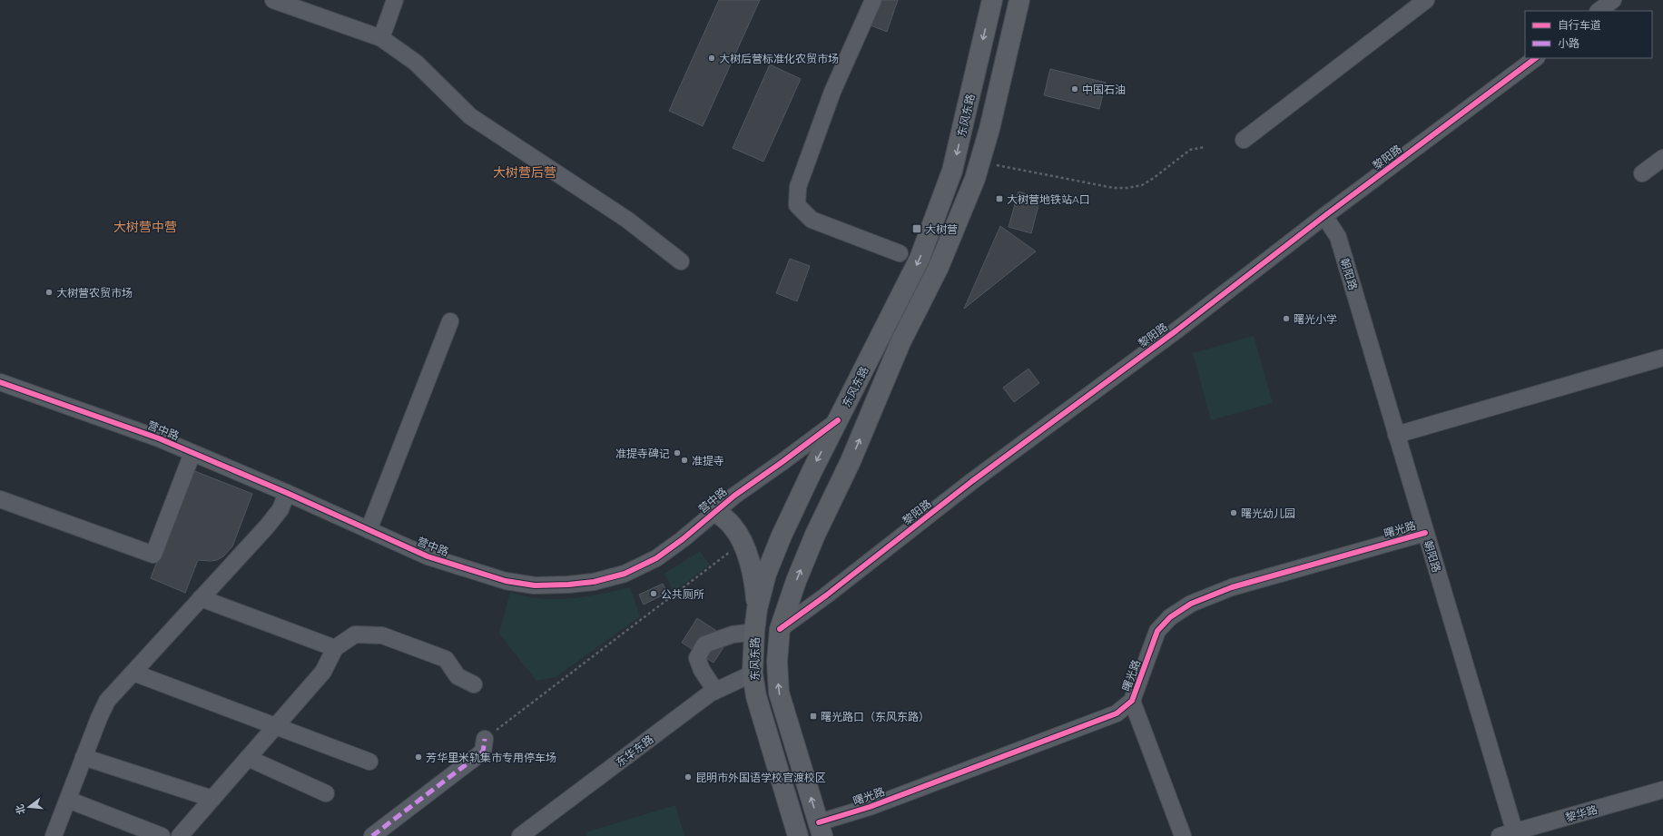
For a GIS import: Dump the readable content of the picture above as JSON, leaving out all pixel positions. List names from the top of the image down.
{
  "streets": {
    "main road": ["东风东路"],
    "street": [
      "黎阳路",
      "朝阳路",
      "营中路",
      "曙光路",
      "东华东路",
      "黎华路"
    ]
  },
  "crossings": [
    ["东风东路", "黎阳路"],
    ["东风东路", "营中路"],
    ["东风东路", "曙光路"],
    ["东风东路", "东华东路"],
    ["黎阳路", "朝阳路"],
    ["朝阳路", "曙光路"],
    ["朝阳路", "黎华路"]
  ],
  "districts": ["大树营后营", "大树营中营"],
  "places": {
    "other": [
      "大树后营标准化农贸市场",
      "中国石油",
      "大树营农贸市场",
      "曙光小学",
      "准提寺碑记",
      "准提寺",
      "曙光幼儿园",
      "公共厕所",
      "芳华里米轨集市专用停车场",
      "昆明市外国语学校官渡校区"
    ],
    "transit": ["大树营地铁站A口", "大树营", "曙光路口（东风东路）"]
  },
  "legend": ["自行车道", "小路"],
  "north": "left"
}
